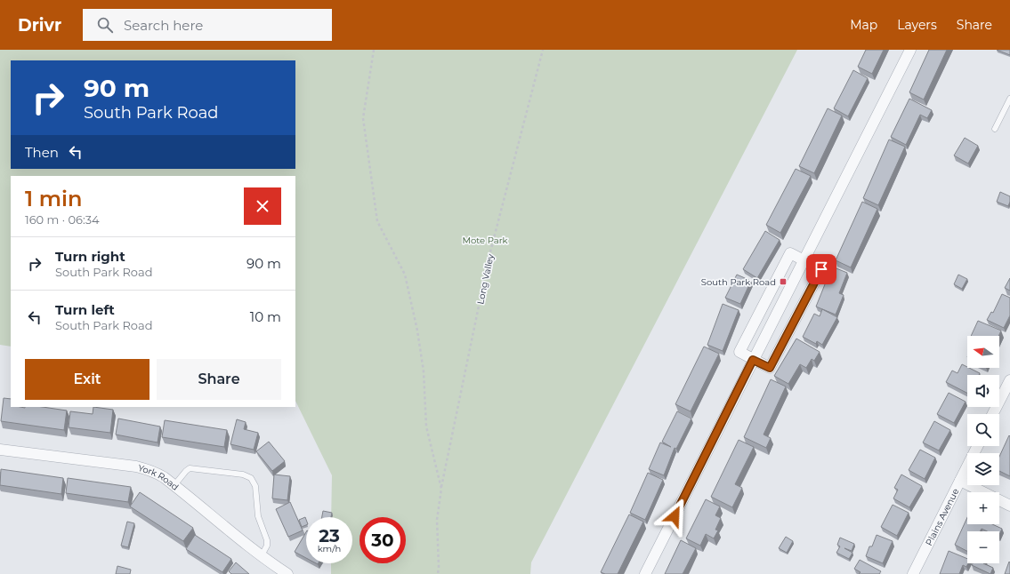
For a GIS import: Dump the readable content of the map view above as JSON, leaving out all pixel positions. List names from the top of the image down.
{
  "streets": {
    "street": ["York Road", "Plains Avenue"],
    "path": ["Long Valley"]
  },
  "parks": ["Mote Park"],
  "places": {
    "transit": ["South Park Road"]
  },
  "north": "left",
  "page": {
    "header": "Drivr",
    "search": "Search here",
    "nav": ["Map", "Layers", "Share"],
    "turn": ["90 m", "South Park Road"],
    "then": "Then",
    "heading": ["1 min", "160 m · 06:34"],
    "list": [
      {
        "name": "Turn right",
        "note": "South Park Road",
        "value": "90 m"
      },
      {
        "name": "Turn left",
        "note": "South Park Road",
        "value": "10 m"
      }
    ],
    "map_buttons": ["+", "−"],
    "buttons": ["Exit", "Share"],
    "speed": "23 km/h",
    "limit": "30"
  }
}
